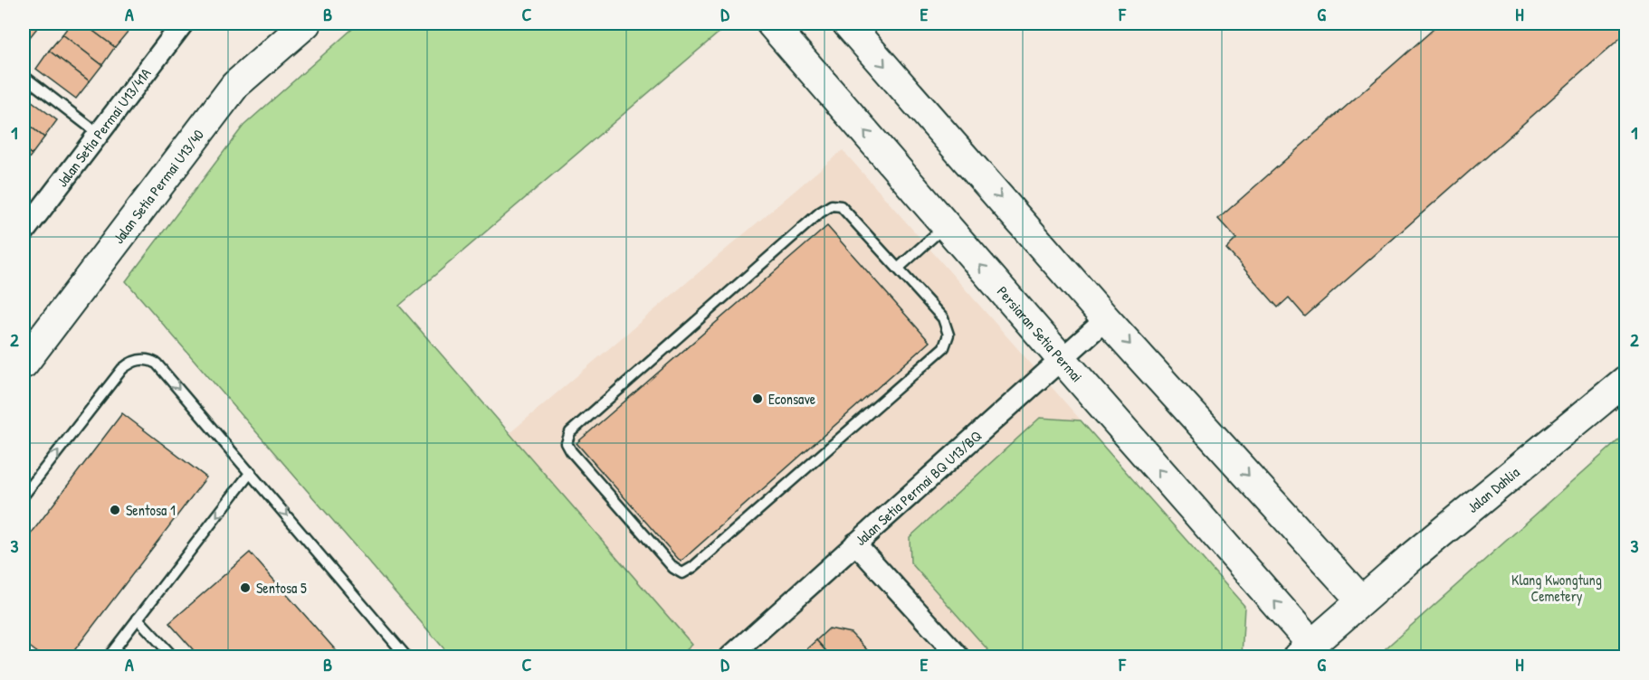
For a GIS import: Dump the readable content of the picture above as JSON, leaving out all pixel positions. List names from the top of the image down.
{
  "streets": {
    "street": [
      "Jalan Setia Permai U13/41A",
      "Jalan Setia Permai U13/40",
      "Persiaran Setia Permai",
      "Jalan Setia Permai BQ U13/BQ",
      "Jalan Dahlia"
    ]
  },
  "crossings": [
    ["Persiaran Setia Permai", "Jalan Setia Permai BQ U13/BQ"],
    ["Persiaran Setia Permai", "Jalan Dahlia"]
  ],
  "parks": ["Klang Kwongtung Cemetery"],
  "places": ["Econsave", "Sentosa 1", "Sentosa 5"],
  "grid": {
    "columns": [
      "A",
      "B",
      "C",
      "D",
      "E",
      "F",
      "G",
      "H"
    ],
    "rows": ["1", "2", "3"]
  }
}
